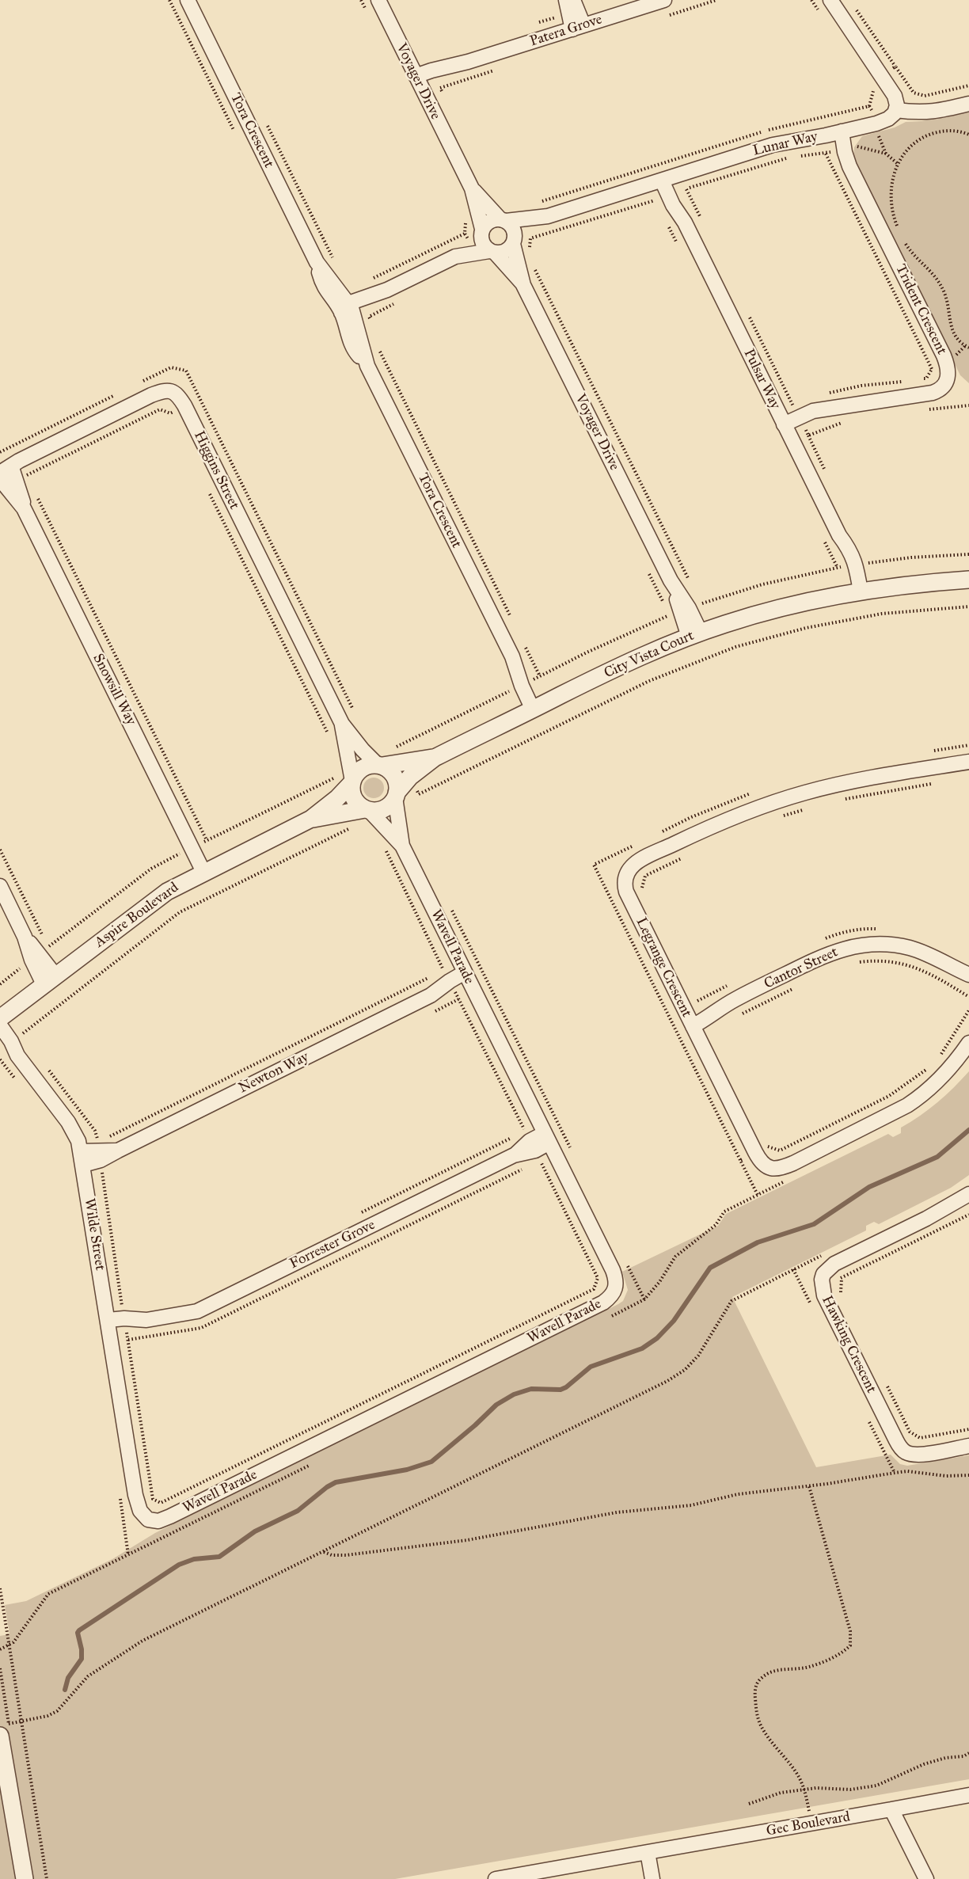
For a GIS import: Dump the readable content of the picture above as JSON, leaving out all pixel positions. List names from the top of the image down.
{
  "streets": {
    "street": [
      "Patera Grove",
      "Voyager Drive",
      "Tora Crescent",
      "Lunar Way",
      "Trident Crescent",
      "Pulsar Way",
      "Higgins Street",
      "City Vista Court",
      "Snowsill Way",
      "Aspire Boulevard",
      "Wavell Parade",
      "Legrange Crescent",
      "Cantor Street",
      "Newton Way",
      "Wilde Street",
      "Forrester Grove",
      "Hawking Crescent",
      "Gec Boulevard"
    ]
  },
  "crossings": [
    ["Patera Grove", "Voyager Drive"],
    ["Voyager Drive", "Lunar Way"],
    ["Voyager Drive", "City Vista Court"],
    ["Tora Crescent", "City Vista Court"],
    ["Lunar Way", "Trident Crescent"],
    ["Lunar Way", "Pulsar Way"],
    ["Trident Crescent", "Pulsar Way"],
    ["Pulsar Way", "City Vista Court"],
    ["Higgins Street", "Snowsill Way"],
    ["Higgins Street", "Aspire Boulevard"],
    ["Higgins Street", "Wavell Parade"],
    ["Snowsill Way", "Aspire Boulevard"],
    ["Aspire Boulevard", "Wavell Parade"],
    ["Wavell Parade", "Newton Way"],
    ["Wavell Parade", "Wilde Street"],
    ["Wavell Parade", "Forrester Grove"],
    ["Legrange Crescent", "Cantor Street"],
    ["Newton Way", "Wilde Street"],
    ["Wilde Street", "Forrester Grove"]
  ]
}
